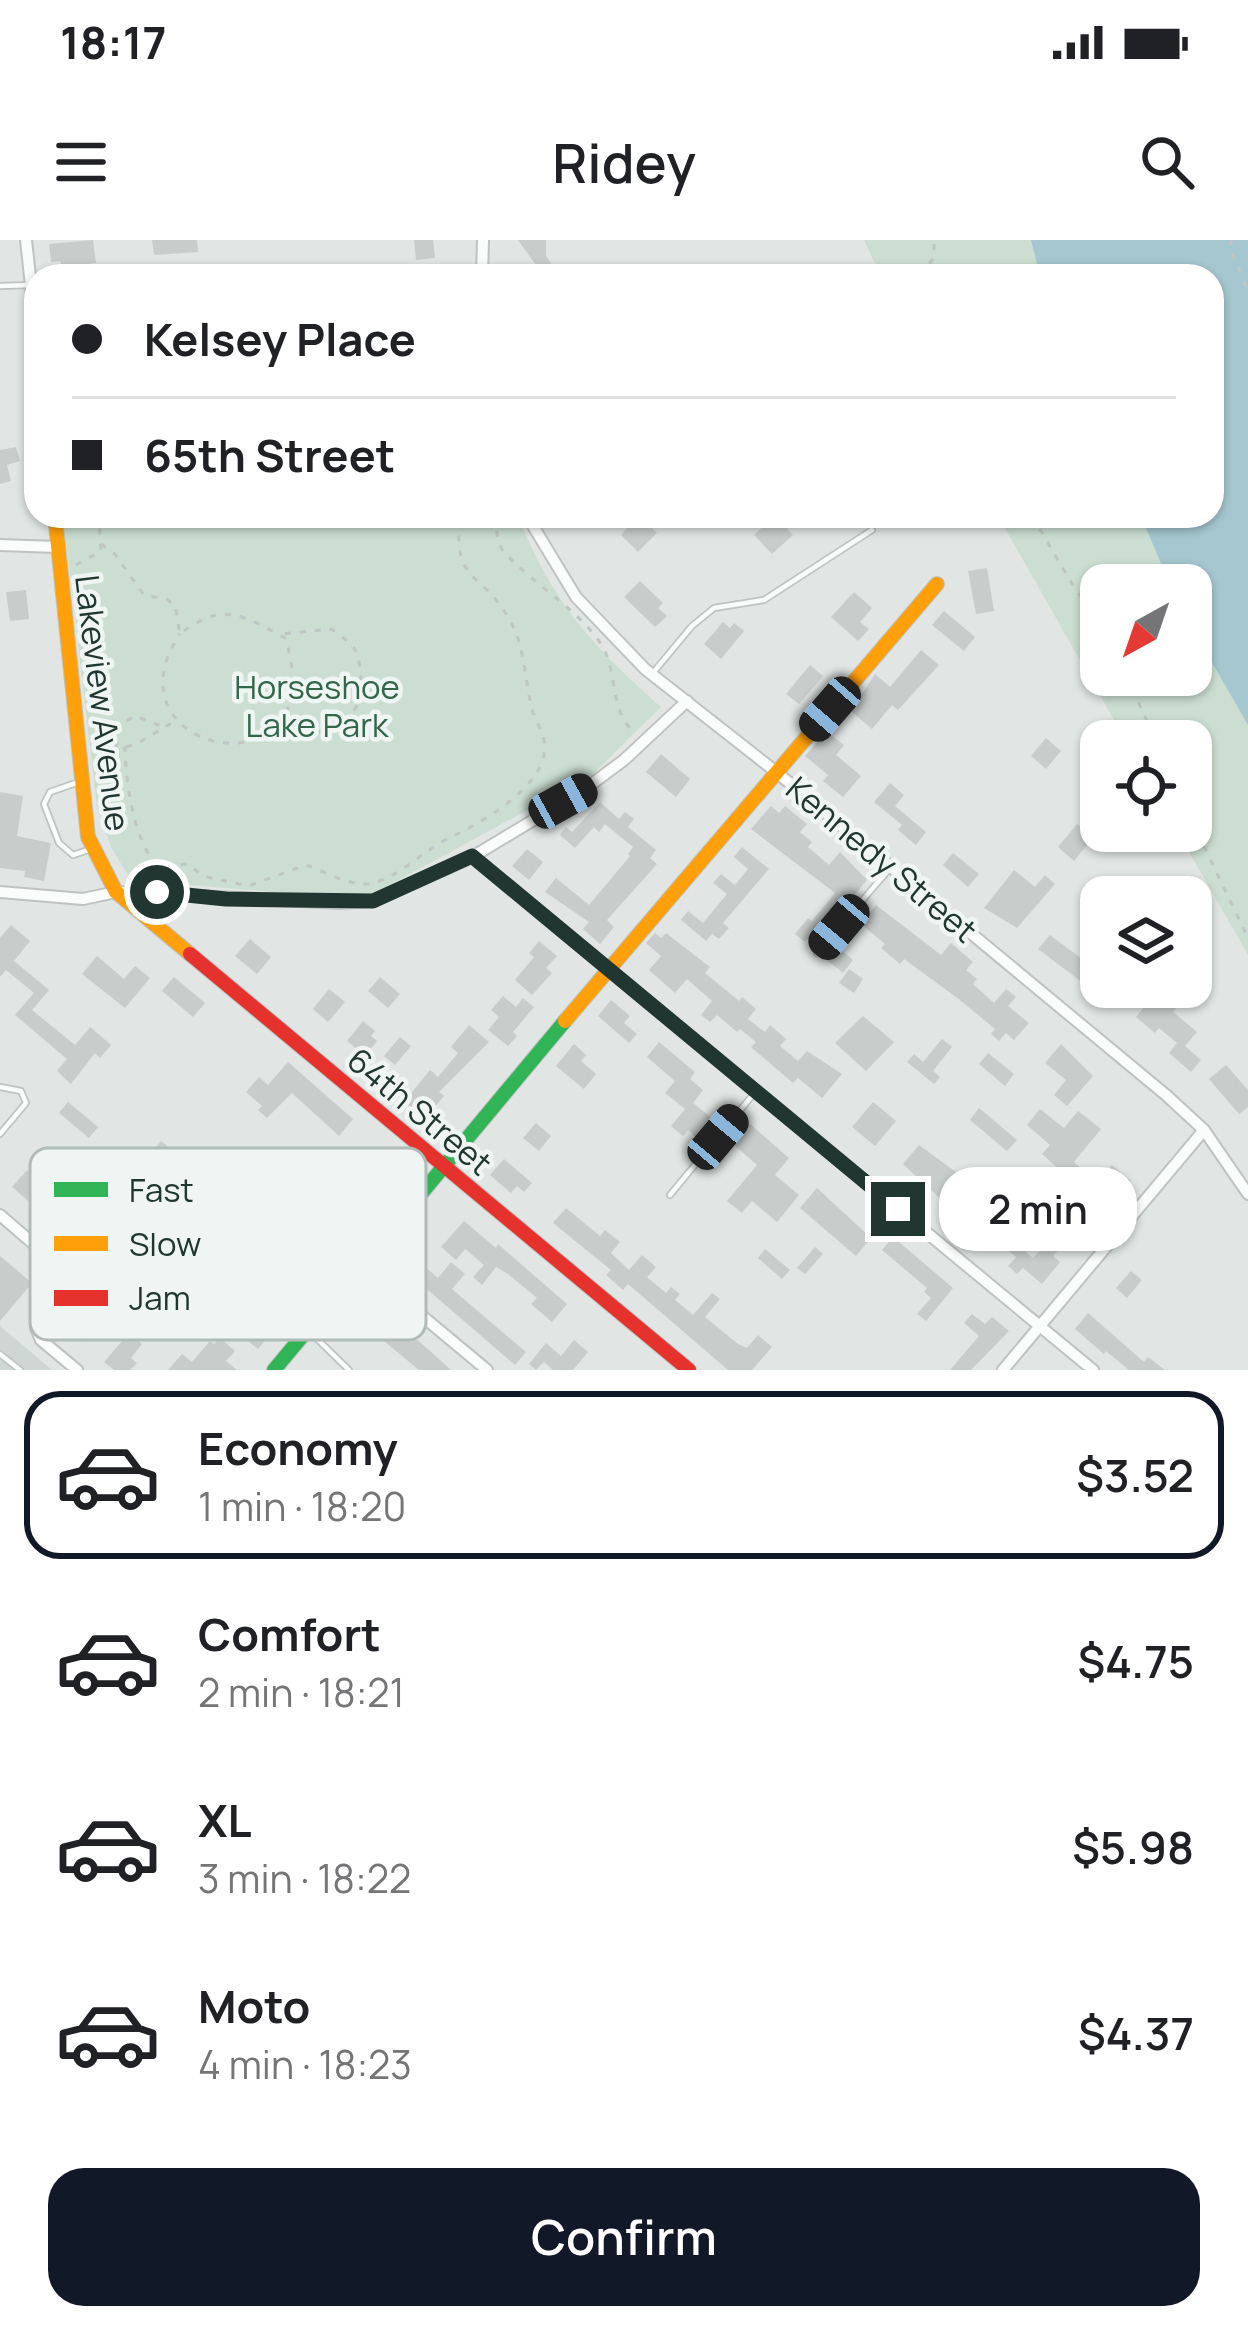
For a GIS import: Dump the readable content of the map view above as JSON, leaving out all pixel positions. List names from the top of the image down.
{
  "streets": {
    "street": ["Lakeview Avenue", "Kennedy Street", "64th Street"]
  },
  "crossings": [
    ["Lakeview Avenue", "64th Street"]
  ],
  "parks": ["Horseshoe Lake Park"],
  "legend": ["Fast", "Slow", "Jam"],
  "north": "bottom left",
  "page": {
    "status": "18:17",
    "header": "Ridey",
    "banner": ["Kelsey Place", "65th Street"],
    "bubble": "2 min",
    "list": [
      {
        "name": "Economy",
        "note": "1 min · 18:20",
        "value": "$3.52"
      },
      {
        "name": "Comfort",
        "note": "2 min · 18:21",
        "value": "$4.75"
      },
      {
        "name": "XL",
        "note": "3 min · 18:22",
        "value": "$5.98"
      },
      {
        "name": "Moto",
        "note": "4 min · 18:23",
        "value": "$4.37"
      }
    ],
    "buttons": "Confirm"
  }
}
